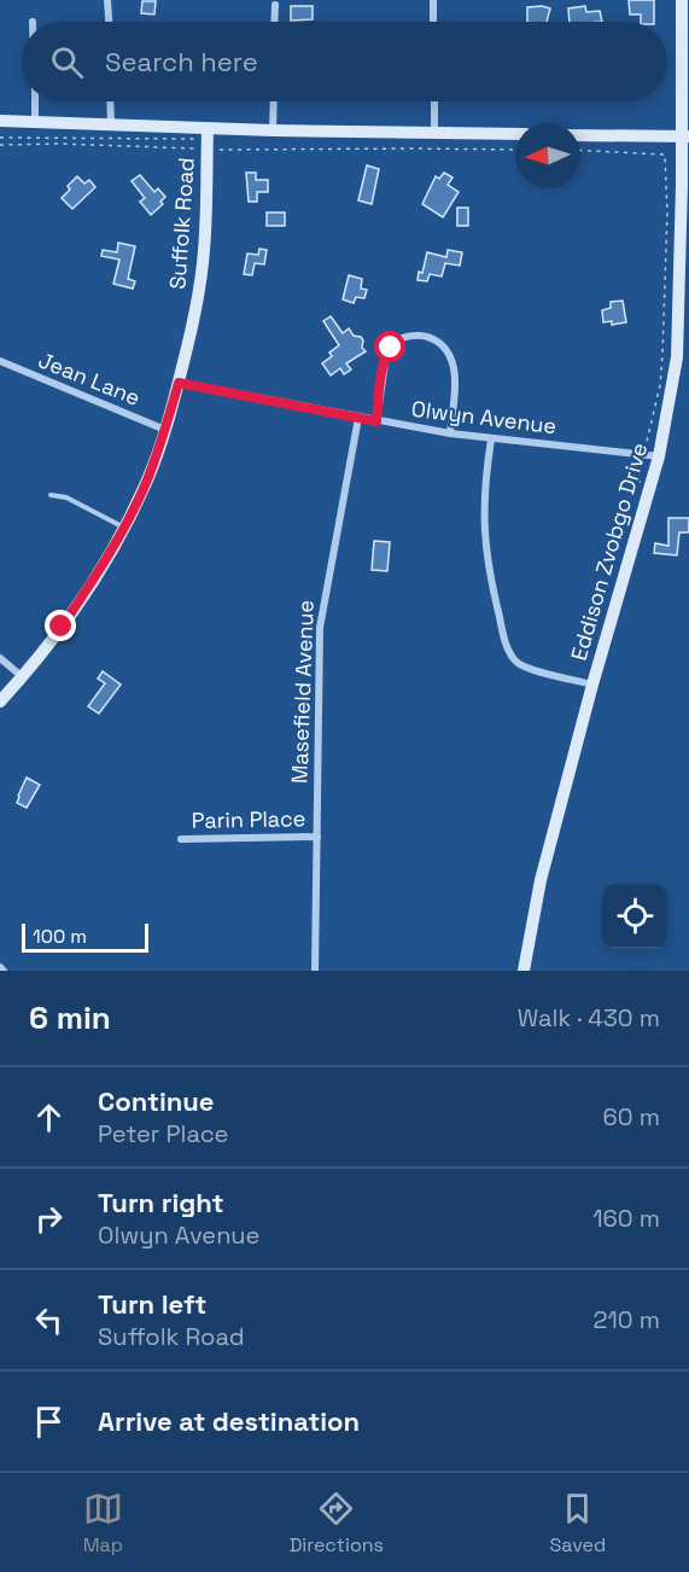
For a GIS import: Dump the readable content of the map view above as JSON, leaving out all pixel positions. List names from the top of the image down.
{
  "streets": {
    "street": [
      "Suffolk Road",
      "Jean Lane",
      "Olwyn Avenue",
      "Eddison Zvobgo Drive",
      "Masefield Avenue",
      "Parin Place"
    ]
  },
  "crossings": [
    ["Suffolk Road", "Jean Lane"],
    ["Suffolk Road", "Olwyn Avenue"],
    ["Olwyn Avenue", "Eddison Zvobgo Drive"],
    ["Olwyn Avenue", "Masefield Avenue"],
    ["Masefield Avenue", "Parin Place"]
  ],
  "scale_bar": "100 m",
  "north": "left",
  "page": {
    "search": "Search here",
    "scale": "100 m",
    "heading": ["6 min", "Walk · 430 m"],
    "list": [
      ["Continue", "Peter Place", "60 m"],
      ["Turn right", "Olwyn Avenue", "160 m"],
      ["Turn left", "Suffolk Road", "210 m"],
      "Arrive at destination"
    ],
    "nav": ["Map", "Directions", "Saved"]
  }
}
